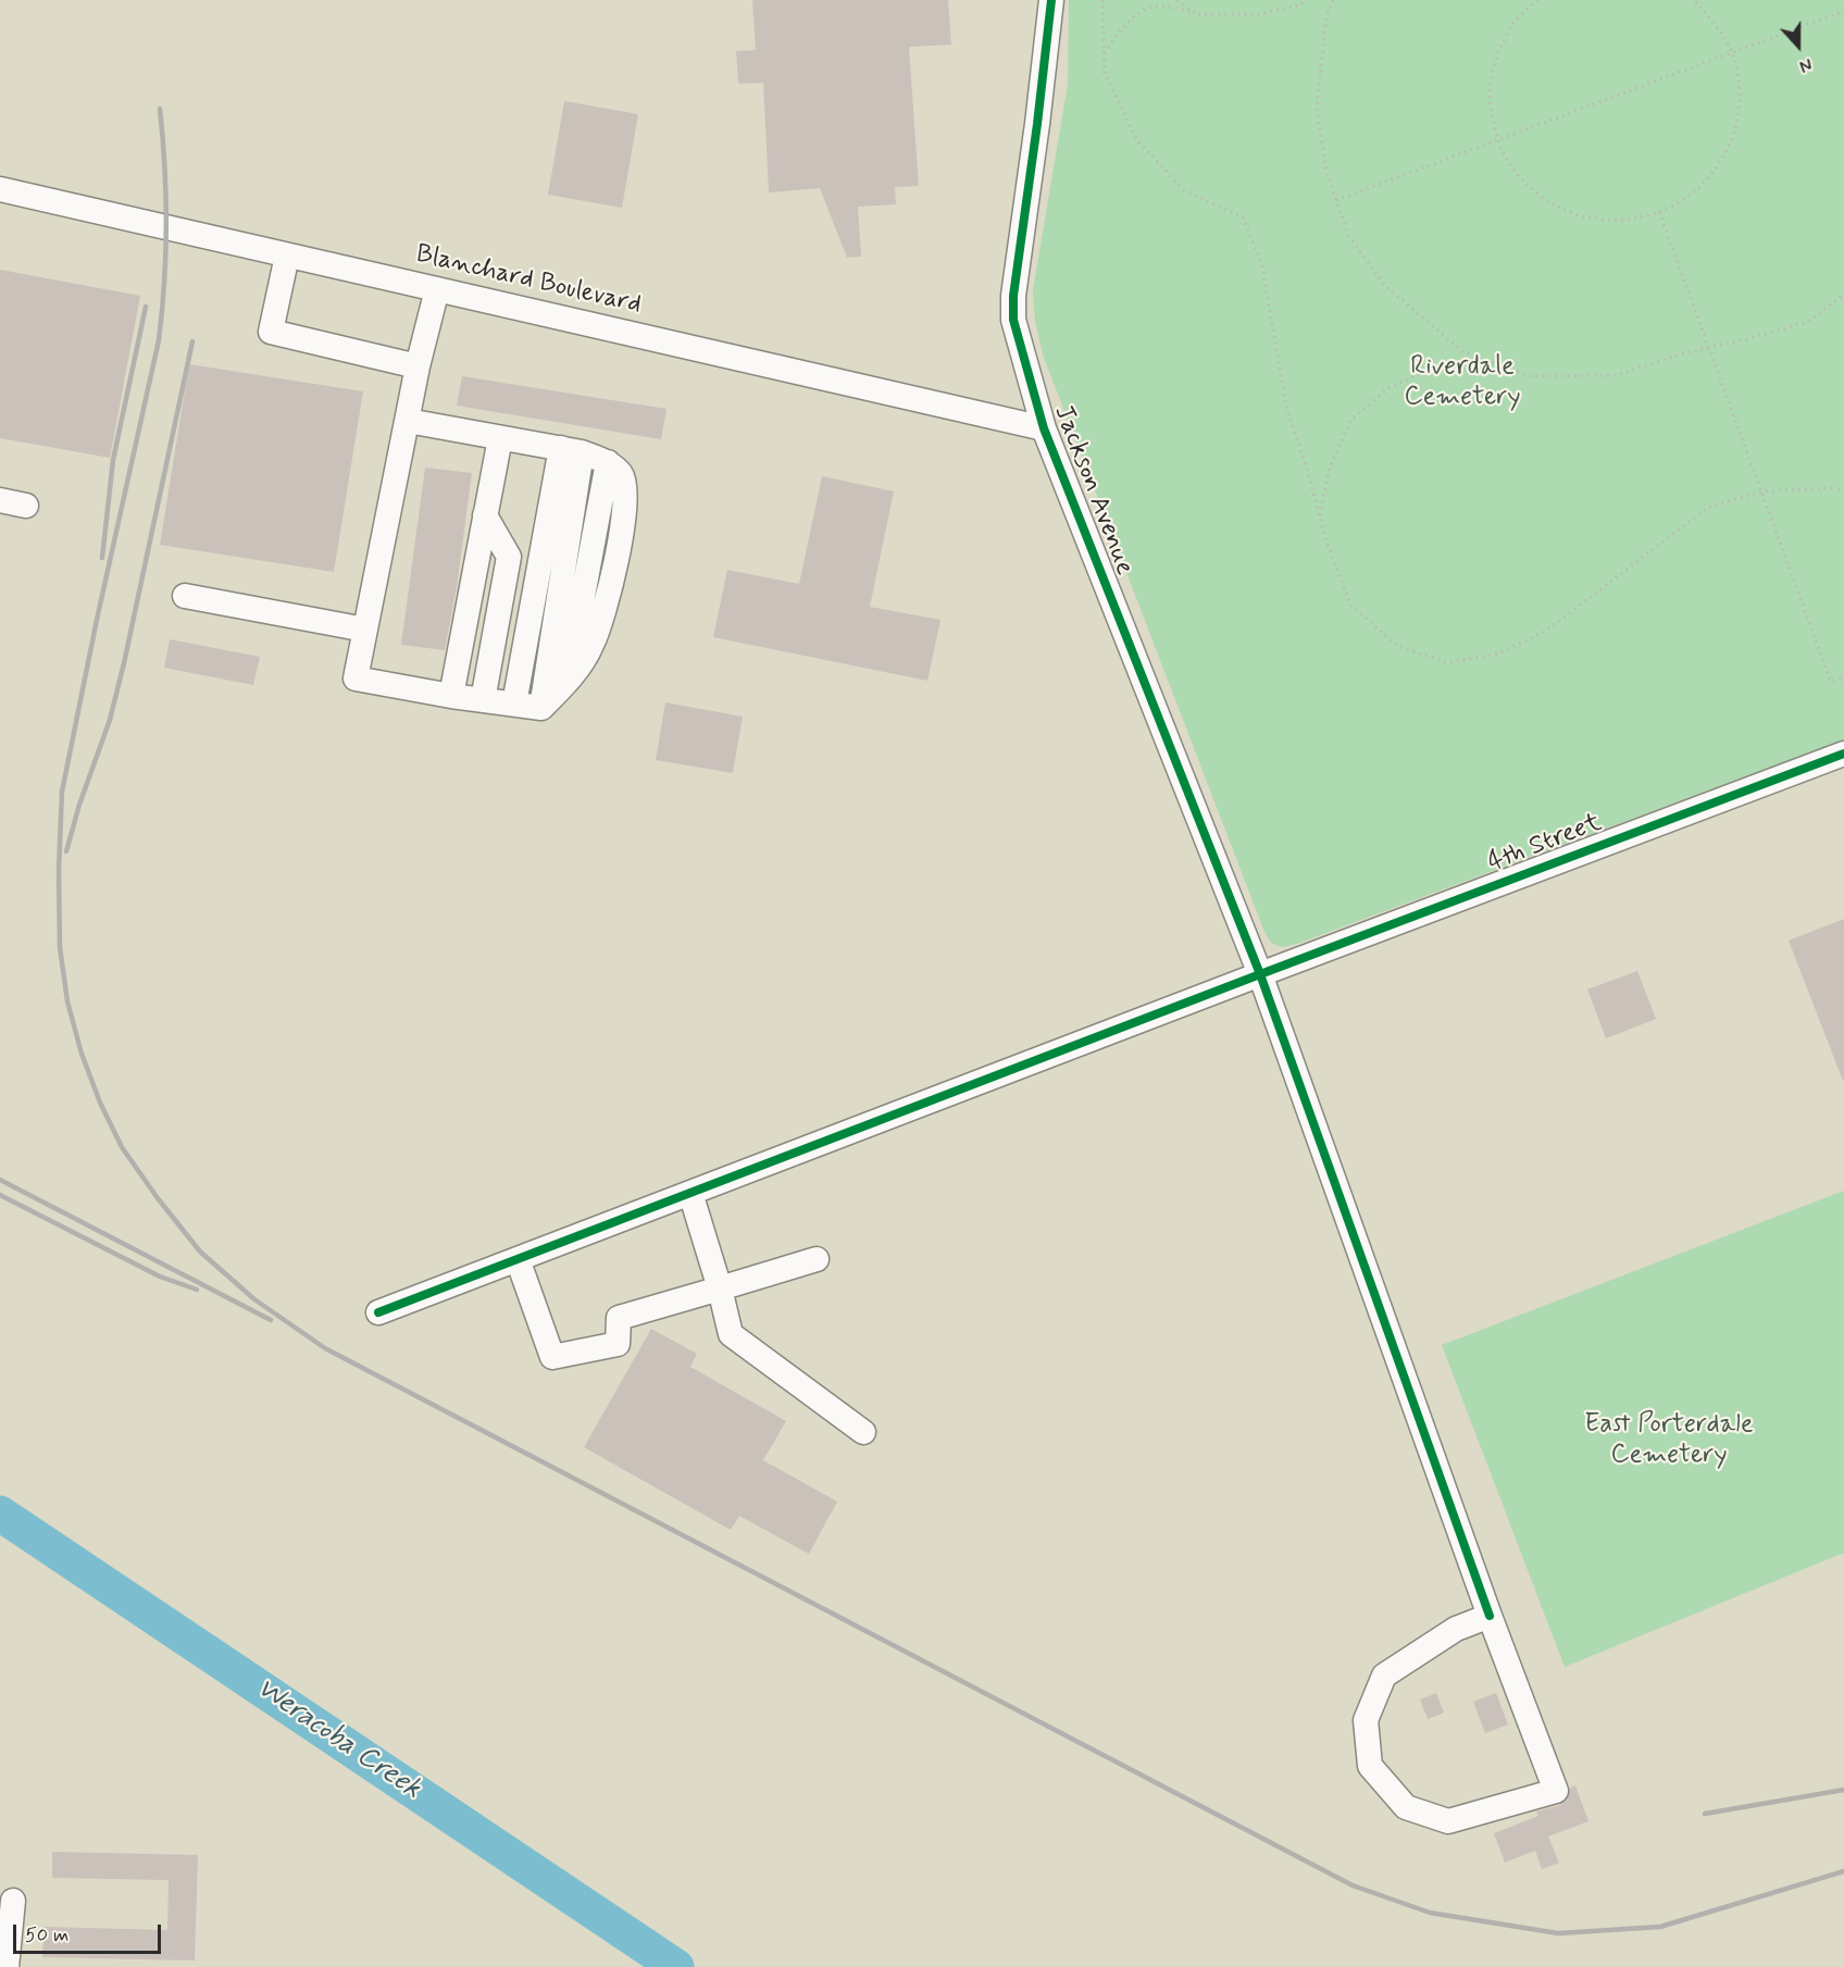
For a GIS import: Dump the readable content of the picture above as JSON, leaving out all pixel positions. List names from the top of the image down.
{
  "streets": {
    "street": ["Blanchard Boulevard", "Jackson Avenue", "4th Street"]
  },
  "crossings": [
    ["Blanchard Boulevard", "Jackson Avenue"],
    ["Jackson Avenue", "4th Street"]
  ],
  "water": ["Weracoba Creek"],
  "parks": ["Riverdale Cemetery", "East Porterdale Cemetery"],
  "scale_bar": "50 m",
  "north": "bottom"
}
